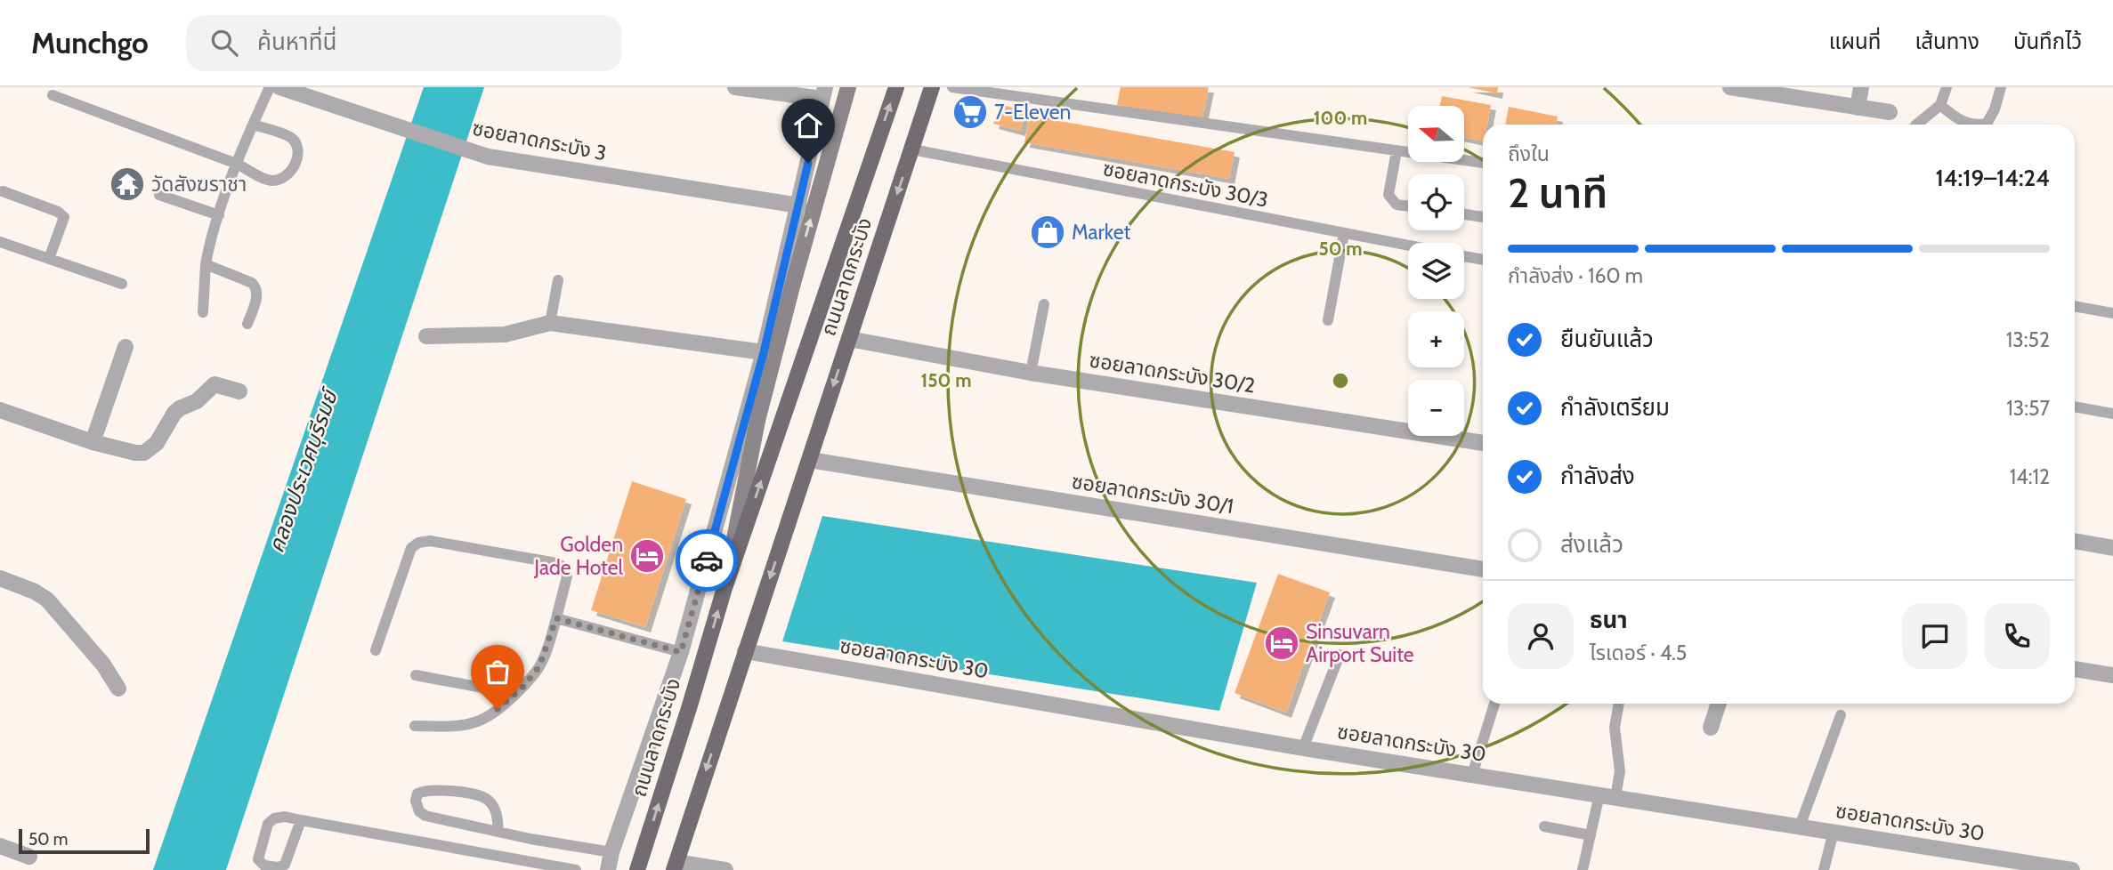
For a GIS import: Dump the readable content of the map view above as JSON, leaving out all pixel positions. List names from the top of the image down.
{
  "streets": {
    "main road": ["ถนนลาดกระบัง"],
    "street": [
      "ซอยลาดกระบัง 3",
      "ซอยลาดกระบัง 30/2",
      "ซอยลาดกระบัง 30/1",
      "ซอยลาดกระบัง 30"
    ],
    "lane": ["ซอยลาดกระบัง 30/3"]
  },
  "crossings": [
    ["ซอยลาดกระบัง 30/3", "ถนนลาดกระบัง"],
    ["ถนนลาดกระบัง", "ซอยลาดกระบัง 30/2"],
    ["ถนนลาดกระบัง", "ซอยลาดกระบัง 30/1"],
    ["ถนนลาดกระบัง", "ซอยลาดกระบัง 30"]
  ],
  "water": ["คลองประเวศบุรีรมย์"],
  "places": {
    "supermarket": ["7-Eleven"],
    "temple": ["วัดสังฆราชา"],
    "shop": ["Market"],
    "hotel": ["Golden Jade Hotel", "Sinsuvarn Airport Suite"]
  },
  "scale_bar": "50 m",
  "north": "left",
  "page": {
    "header": "Munchgo",
    "search": "ค้นหาที่นี่",
    "nav": ["แผนที่", "เส้นทาง", "บันทึกไว้"],
    "map_buttons": ["+", "−"],
    "heading": ["2 นาที", "ถึงใน", "14:19–14:24"],
    "panel": ["ธนา", "ไรเดอร์ · 4.5"],
    "bar": "กำลังส่ง · 160 m",
    "list": [
      ["ยืนยันแล้ว", "13:52"],
      ["กำลังเตรียม", "13:57"],
      ["กำลังส่ง", "14:12"],
      "ส่งแล้ว"
    ],
    "scale": "50 m"
  },
  "rings": ["100 m", "50 m", "150 m"]
}
